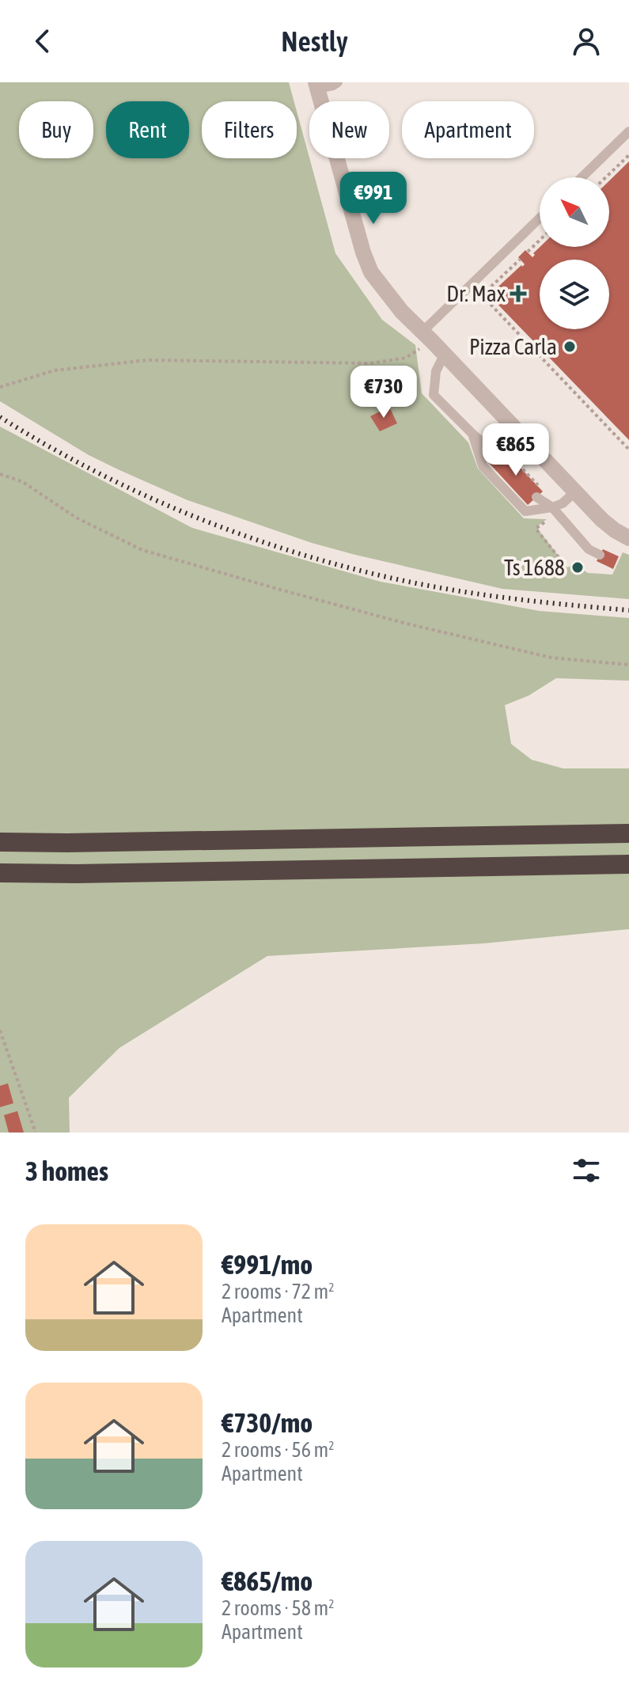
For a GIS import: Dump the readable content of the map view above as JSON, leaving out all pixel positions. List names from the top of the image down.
{
  "places": {
    "health": ["Dr. Max"],
    "other": ["Pizza Carla", "Ts 1688"]
  },
  "north": "top left",
  "page": {
    "header": "Nestly",
    "chip": [
      "Buy",
      "Rent",
      "Filters",
      "New",
      "Apartment"
    ],
    "price": ["€991", "€730", "€865"],
    "heading": "3 homes",
    "list": [
      {
        "name": "€991/mo",
        "note": "2 rooms · 72 m² · Apartment"
      },
      {
        "name": "€730/mo",
        "note": "2 rooms · 56 m² · Apartment"
      },
      {
        "name": "€865/mo",
        "note": "2 rooms · 58 m² · Apartment"
      }
    ]
  }
}
